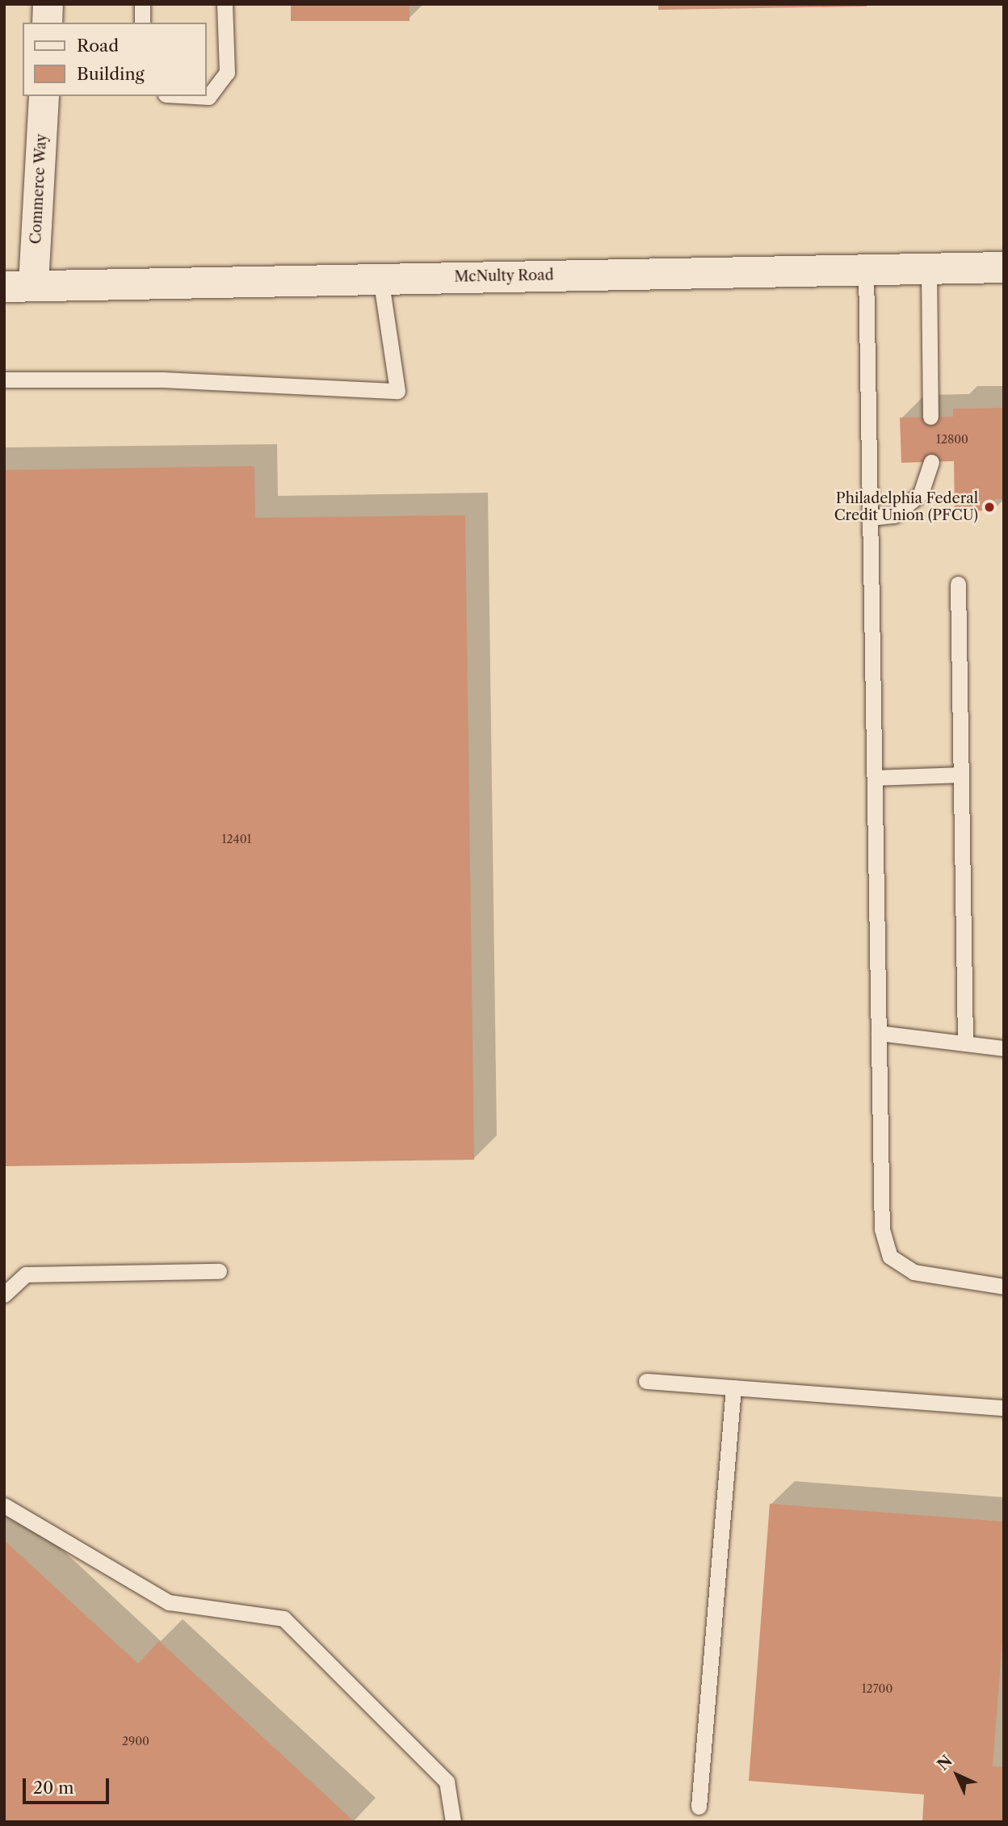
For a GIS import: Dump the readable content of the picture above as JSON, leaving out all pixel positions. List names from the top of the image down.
{
  "streets": {
    "street": ["Commerce Way", "McNulty Road"]
  },
  "crossings": [
    ["Commerce Way", "McNulty Road"]
  ],
  "places": ["Philadelphia Federal Credit Union (PFCU)"],
  "house_numbers": [
    "12800",
    "12401",
    "12700",
    "2900"
  ],
  "legend": ["Road", "Building"],
  "scale_bar": "20 m",
  "north": "top left"
}
